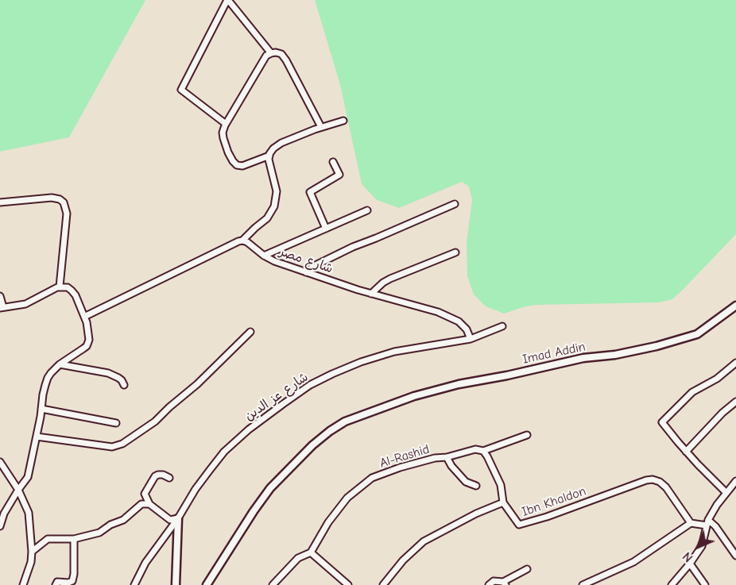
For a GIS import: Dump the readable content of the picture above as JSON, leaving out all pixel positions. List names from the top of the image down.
{
  "streets": {
    "street": [
      "شارع مصر",
      "Imad Addin",
      "شارع عز الدين",
      "Al-Rashid",
      "Ibn Khaldon"
    ]
  },
  "crossings": [
    ["شارع مصر", "شارع عز الدين"]
  ],
  "north": "bottom left"
}
